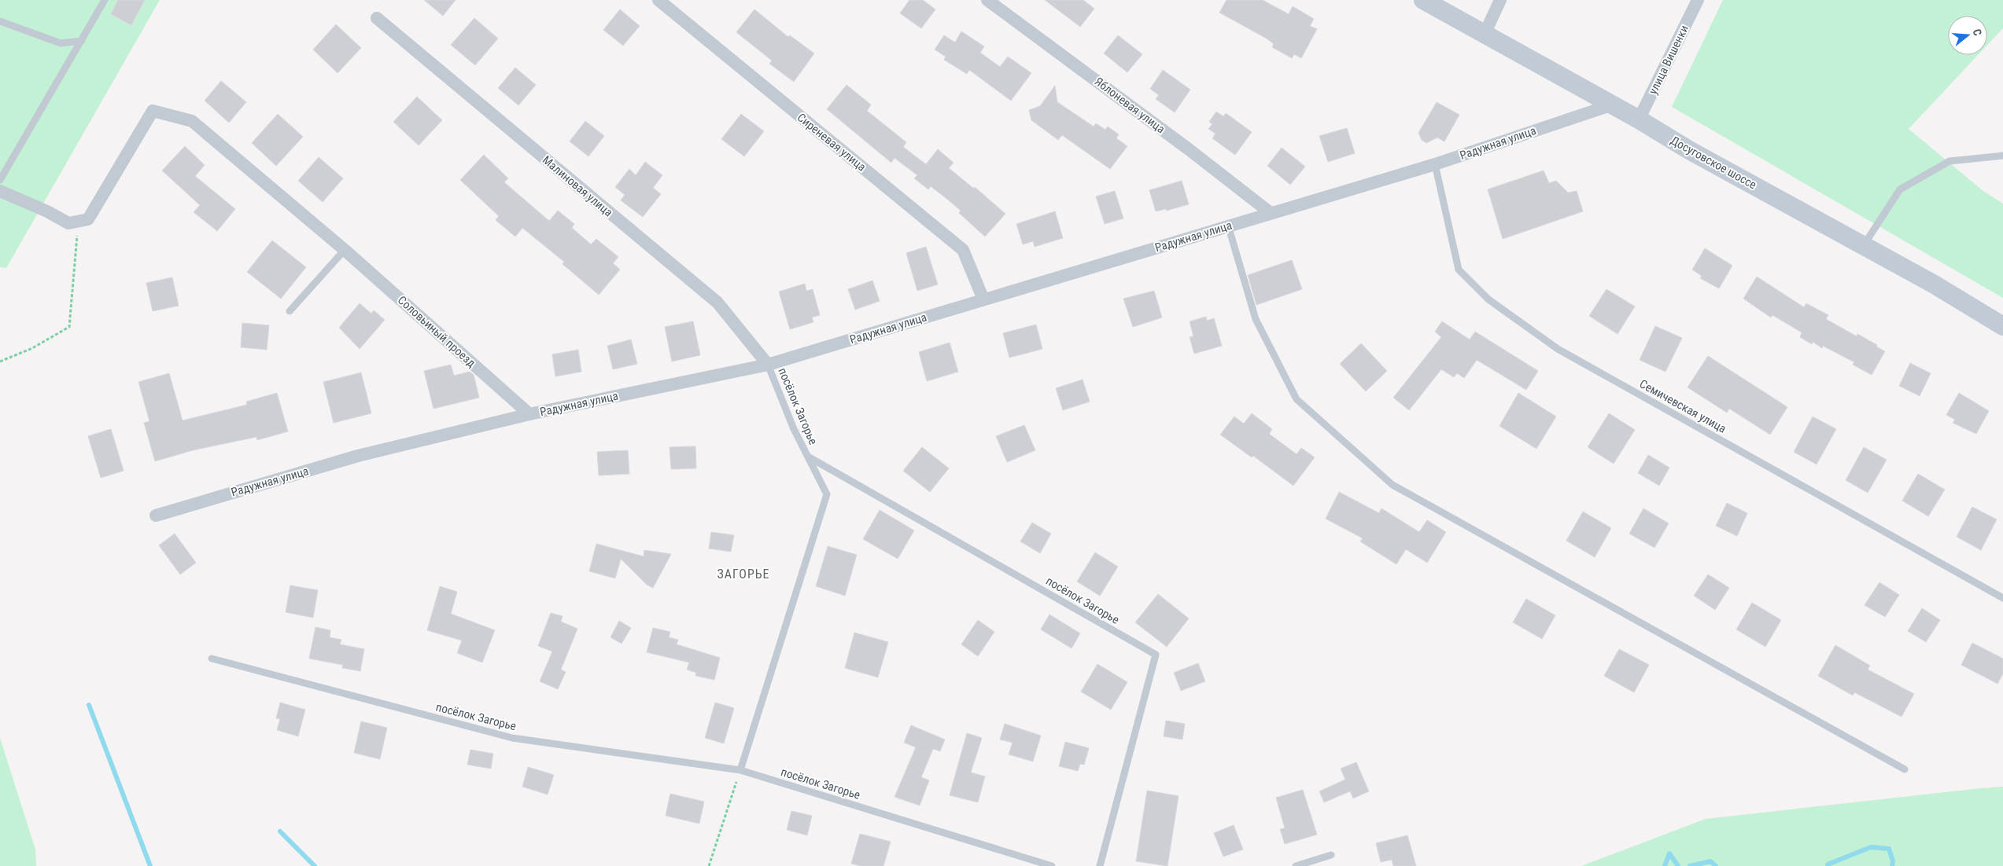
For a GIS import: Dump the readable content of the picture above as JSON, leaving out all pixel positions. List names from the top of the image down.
{
  "streets": {
    "main road": ["Досуговское шоссе"],
    "street": [
      "улица Вишенки",
      "Яблоневая улица",
      "Сиреневая улица",
      "Радужная улица",
      "Малиновая улица",
      "Соловьиный проезд"
    ],
    "lane": ["посёлок Загорье", "Семичевская улица"]
  },
  "crossings": [
    ["улица Вишенки", "Досуговское шоссе"],
    ["Яблоневая улица", "Радужная улица"],
    ["Сиреневая улица", "Радужная улица"],
    ["Радужная улица", "Досуговское шоссе"],
    ["Радужная улица", "Малиновая улица"],
    ["Радужная улица", "Соловьиный проезд"],
    ["Радужная улица", "посёлок Загорье"],
    ["Радужная улица", "Семичевская улица"],
    ["Малиновая улица", "посёлок Загорье"]
  ],
  "districts": ["ЗАГОРЬЕ"],
  "north": "right"
}
